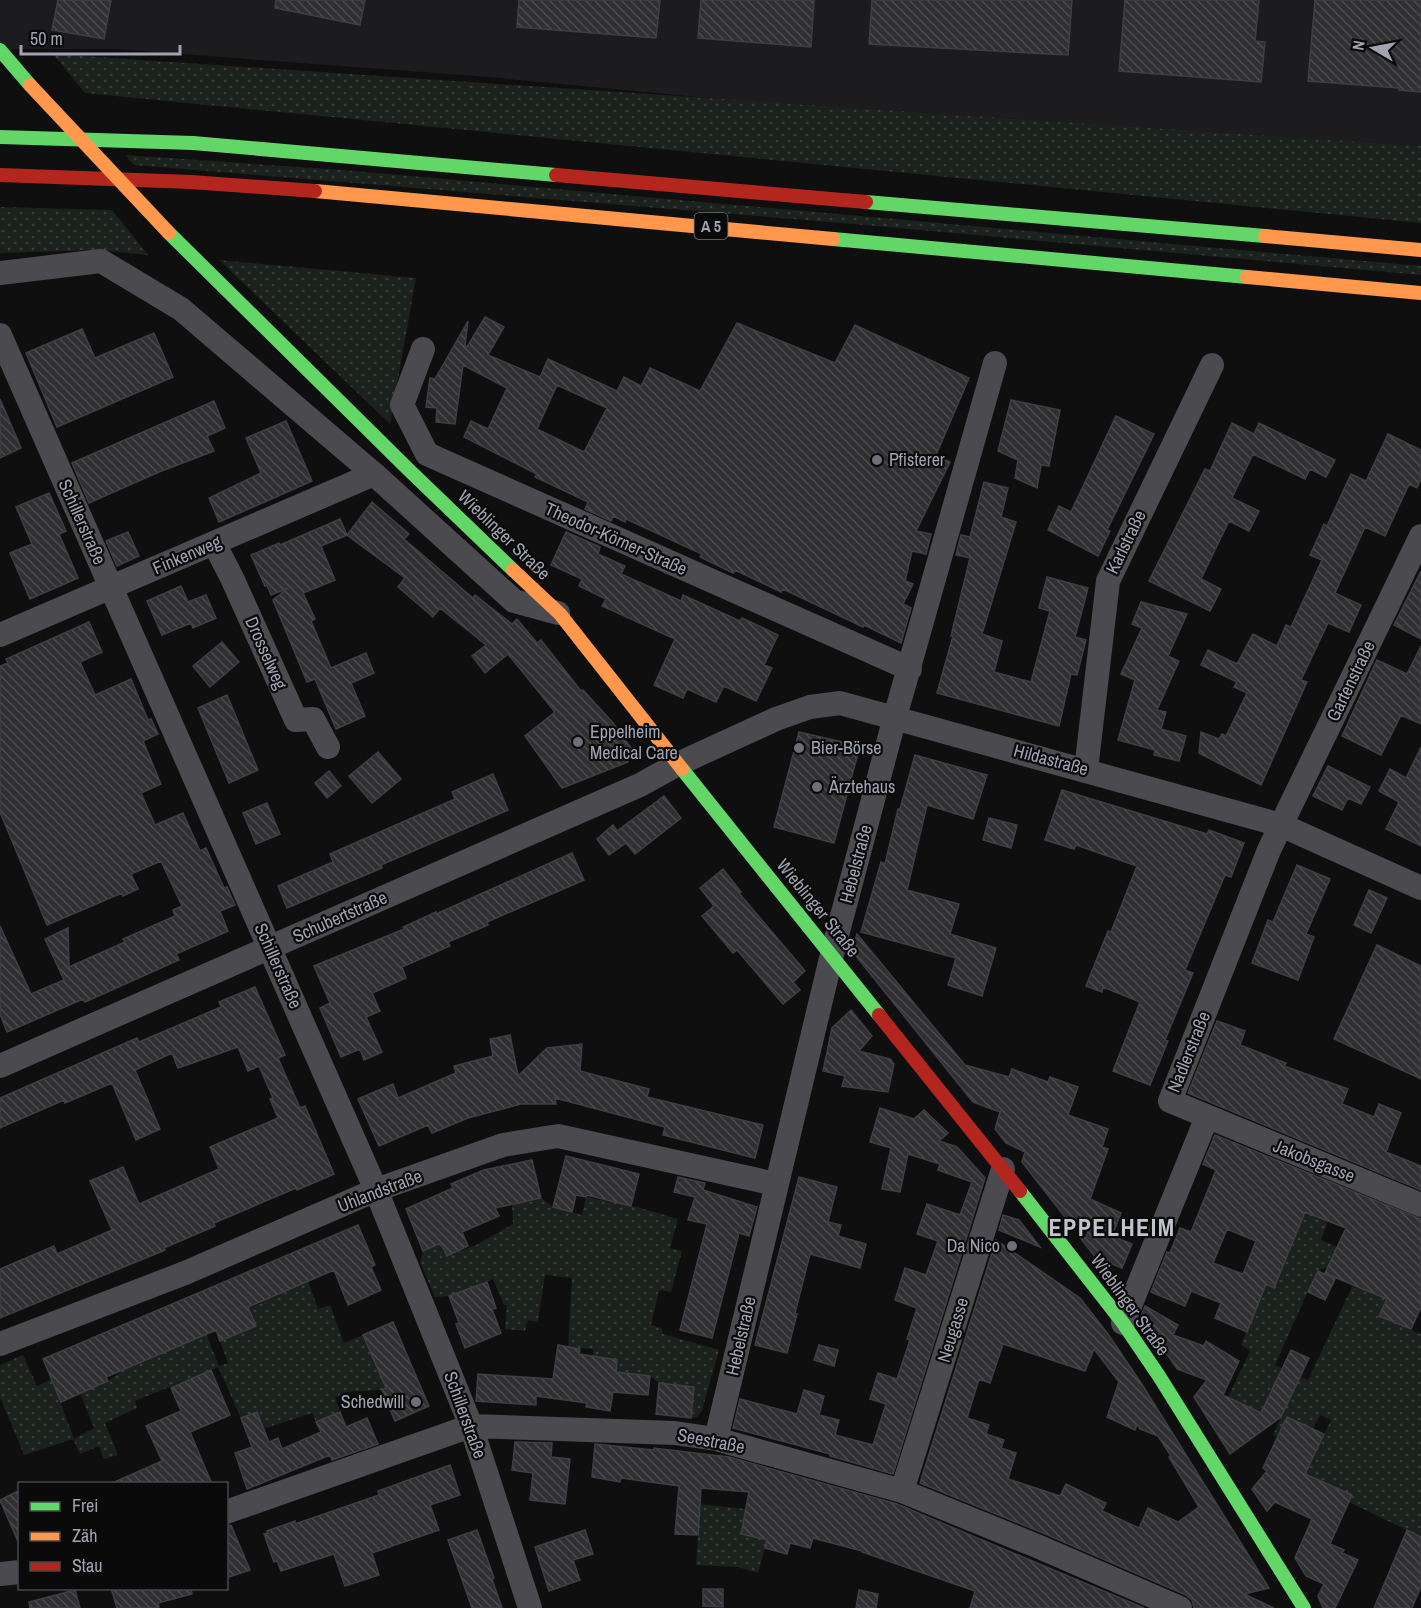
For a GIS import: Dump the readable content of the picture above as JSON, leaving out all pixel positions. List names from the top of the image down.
{
  "streets": {
    "main road": ["A 5", "Wieblinger Straße"],
    "street": [
      "Schillerstraße",
      "Theodor-Körner-Straße",
      "Karlstraße",
      "Finkenweg",
      "Drosselweg",
      "Gartenstraße",
      "Hildastraße",
      "Hebelstraße",
      "Schubertstraße",
      "Nadlerstraße",
      "Jakobsgasse",
      "Uhlandstraße",
      "Neugasse",
      "Seestraße"
    ]
  },
  "crossings": [
    ["Schillerstraße", "Finkenweg"],
    ["Schillerstraße", "Schubertstraße"],
    ["Schillerstraße", "Uhlandstraße"],
    ["Schillerstraße", "Seestraße"],
    ["Wieblinger Straße", "Hildastraße"],
    ["Wieblinger Straße", "Hebelstraße"],
    ["Wieblinger Straße", "Schubertstraße"],
    ["Wieblinger Straße", "Neugasse"],
    ["Theodor-Körner-Straße", "Hebelstraße"],
    ["Karlstraße", "Hildastraße"],
    ["Finkenweg", "Drosselweg"],
    ["Gartenstraße", "Hildastraße"],
    ["Gartenstraße", "Nadlerstraße"],
    ["Hildastraße", "Hebelstraße"],
    ["Hildastraße", "Schubertstraße"],
    ["Hildastraße", "Nadlerstraße"],
    ["Hebelstraße", "Uhlandstraße"],
    ["Hebelstraße", "Seestraße"],
    ["Nadlerstraße", "Jakobsgasse"],
    ["Neugasse", "Seestraße"]
  ],
  "districts": ["EPPELHEIM"],
  "places": [
    "Pfisterer",
    "Eppelheim Medical Care",
    "Bier-Börse",
    "Ärztehaus",
    "Da Nico",
    "Schedwill"
  ],
  "legend": ["Frei", "Zäh", "Stau"],
  "scale_bar": "50 m",
  "north": "left"
}
